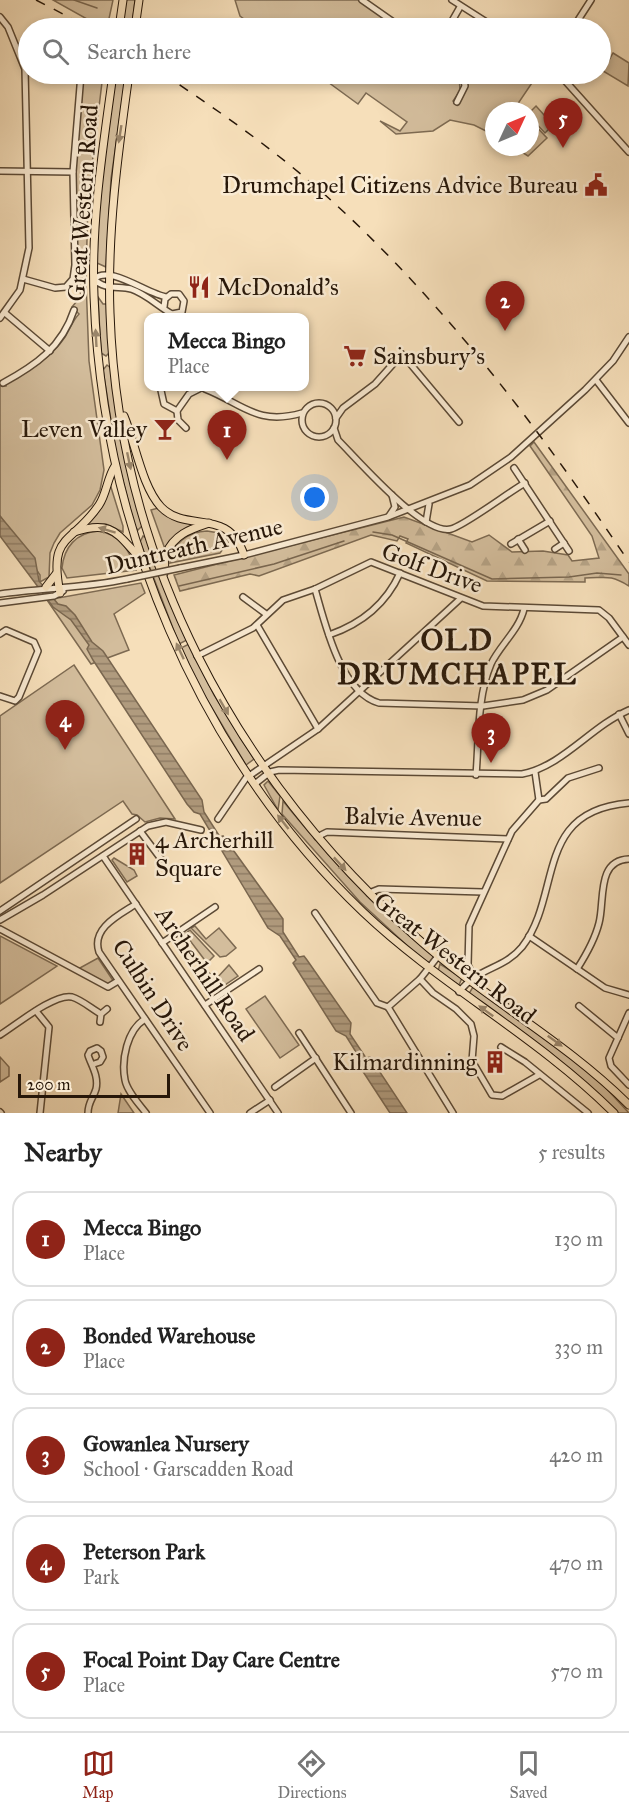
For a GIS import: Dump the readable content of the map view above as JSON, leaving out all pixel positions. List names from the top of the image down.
{
  "streets": {
    "main road": ["Great Western Road"],
    "street": [
      "Duntreath Avenue",
      "Golf Drive",
      "Balvie Avenue",
      "Archerhill Road",
      "Culbin Drive"
    ]
  },
  "crossings": [
    ["Great Western Road", "Golf Drive"],
    ["Great Western Road", "Balvie Avenue"],
    ["Archerhill Road", "Culbin Drive"]
  ],
  "districts": ["OLD DRUMCHAPEL"],
  "places": {
    "public building": ["Drumchapel Citizens Advice Bureau"],
    "restaurant": ["McDonald's"],
    "supermarket": ["Sainsbury's"],
    "bar": ["Leven Valley"],
    "building": ["4 Archerhill Square", "Kilmardinning"]
  },
  "scale_bar": "200 m",
  "north": "top right",
  "page": {
    "search": "Search here",
    "pins": [
      "5",
      "2",
      "1",
      "4",
      "3"
    ],
    "popup": ["Mecca Bingo", "Place"],
    "scale": "200 m",
    "heading": ["Nearby", "5 results"],
    "list": [
      {
        "mark": "1",
        "name": "Mecca Bingo",
        "note": "Place",
        "value": "130 m"
      },
      {
        "mark": "2",
        "name": "Bonded Warehouse",
        "note": "Place",
        "value": "330 m"
      },
      {
        "mark": "3",
        "name": "Gowanlea Nursery",
        "note": "School · Garscadden Road",
        "value": "420 m"
      },
      {
        "mark": "4",
        "name": "Peterson Park",
        "note": "Park",
        "value": "470 m"
      },
      {
        "mark": "5",
        "name": "Focal Point Day Care Centre",
        "note": "Place",
        "value": "570 m"
      }
    ],
    "nav": ["Map", "Directions", "Saved"]
  }
}
